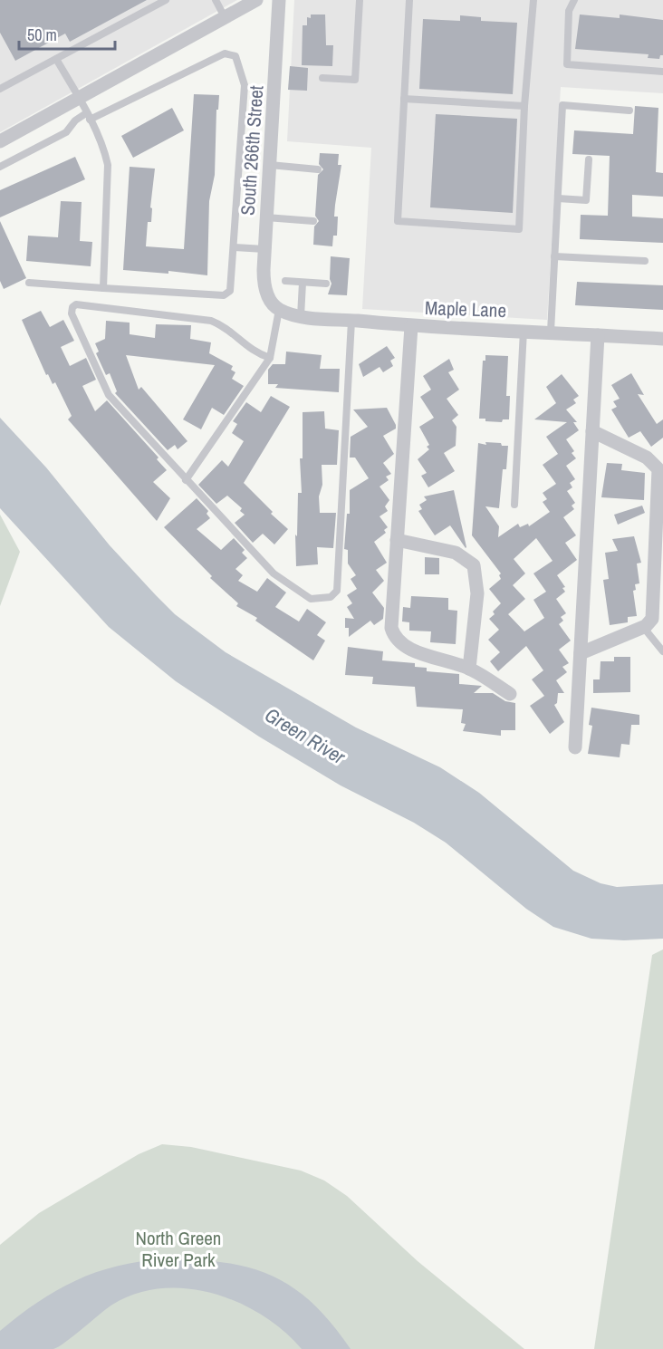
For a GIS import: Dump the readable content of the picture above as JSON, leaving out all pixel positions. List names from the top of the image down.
{
  "streets": {
    "street": ["South 266th Street", "Maple Lane"]
  },
  "crossings": [
    ["South 266th Street", "Maple Lane"]
  ],
  "water": ["Green River"],
  "parks": ["North Green River Park"],
  "scale_bar": "50 m"
}
